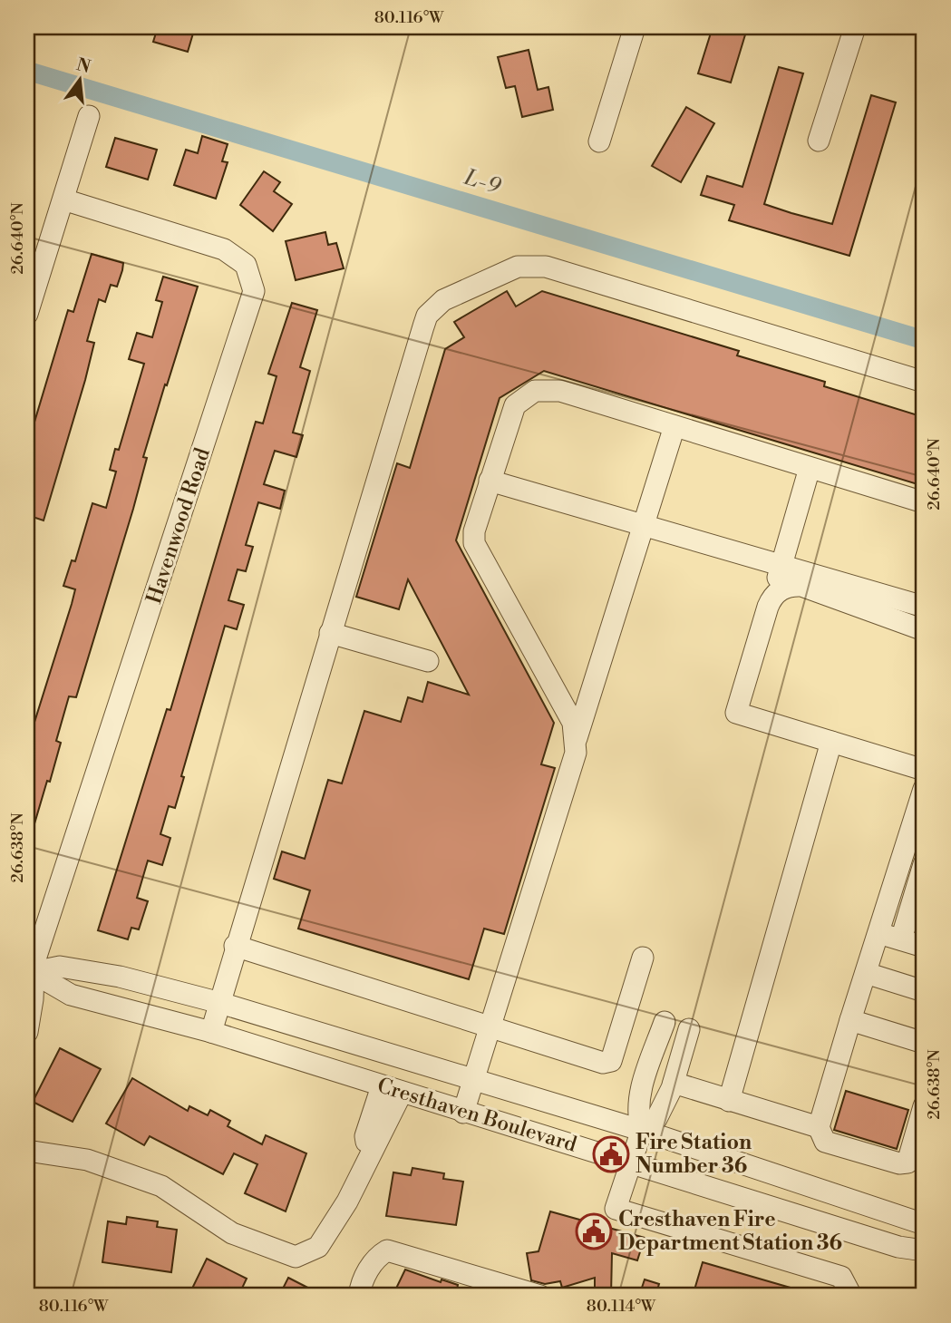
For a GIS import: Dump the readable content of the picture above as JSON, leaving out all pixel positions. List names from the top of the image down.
{
  "streets": {
    "street": ["Havenwood Road", "Cresthaven Boulevard"]
  },
  "crossings": [
    ["Havenwood Road", "Cresthaven Boulevard"]
  ],
  "water": ["L-9"],
  "places": {
    "public building": ["Fire Station Number 36", "Cresthaven Fire Department Station 36"]
  },
  "north": "top",
  "coordinates": [
    "80.116°W",
    "26.640°N",
    "26.638°N",
    "80.114°W"
  ]
}
